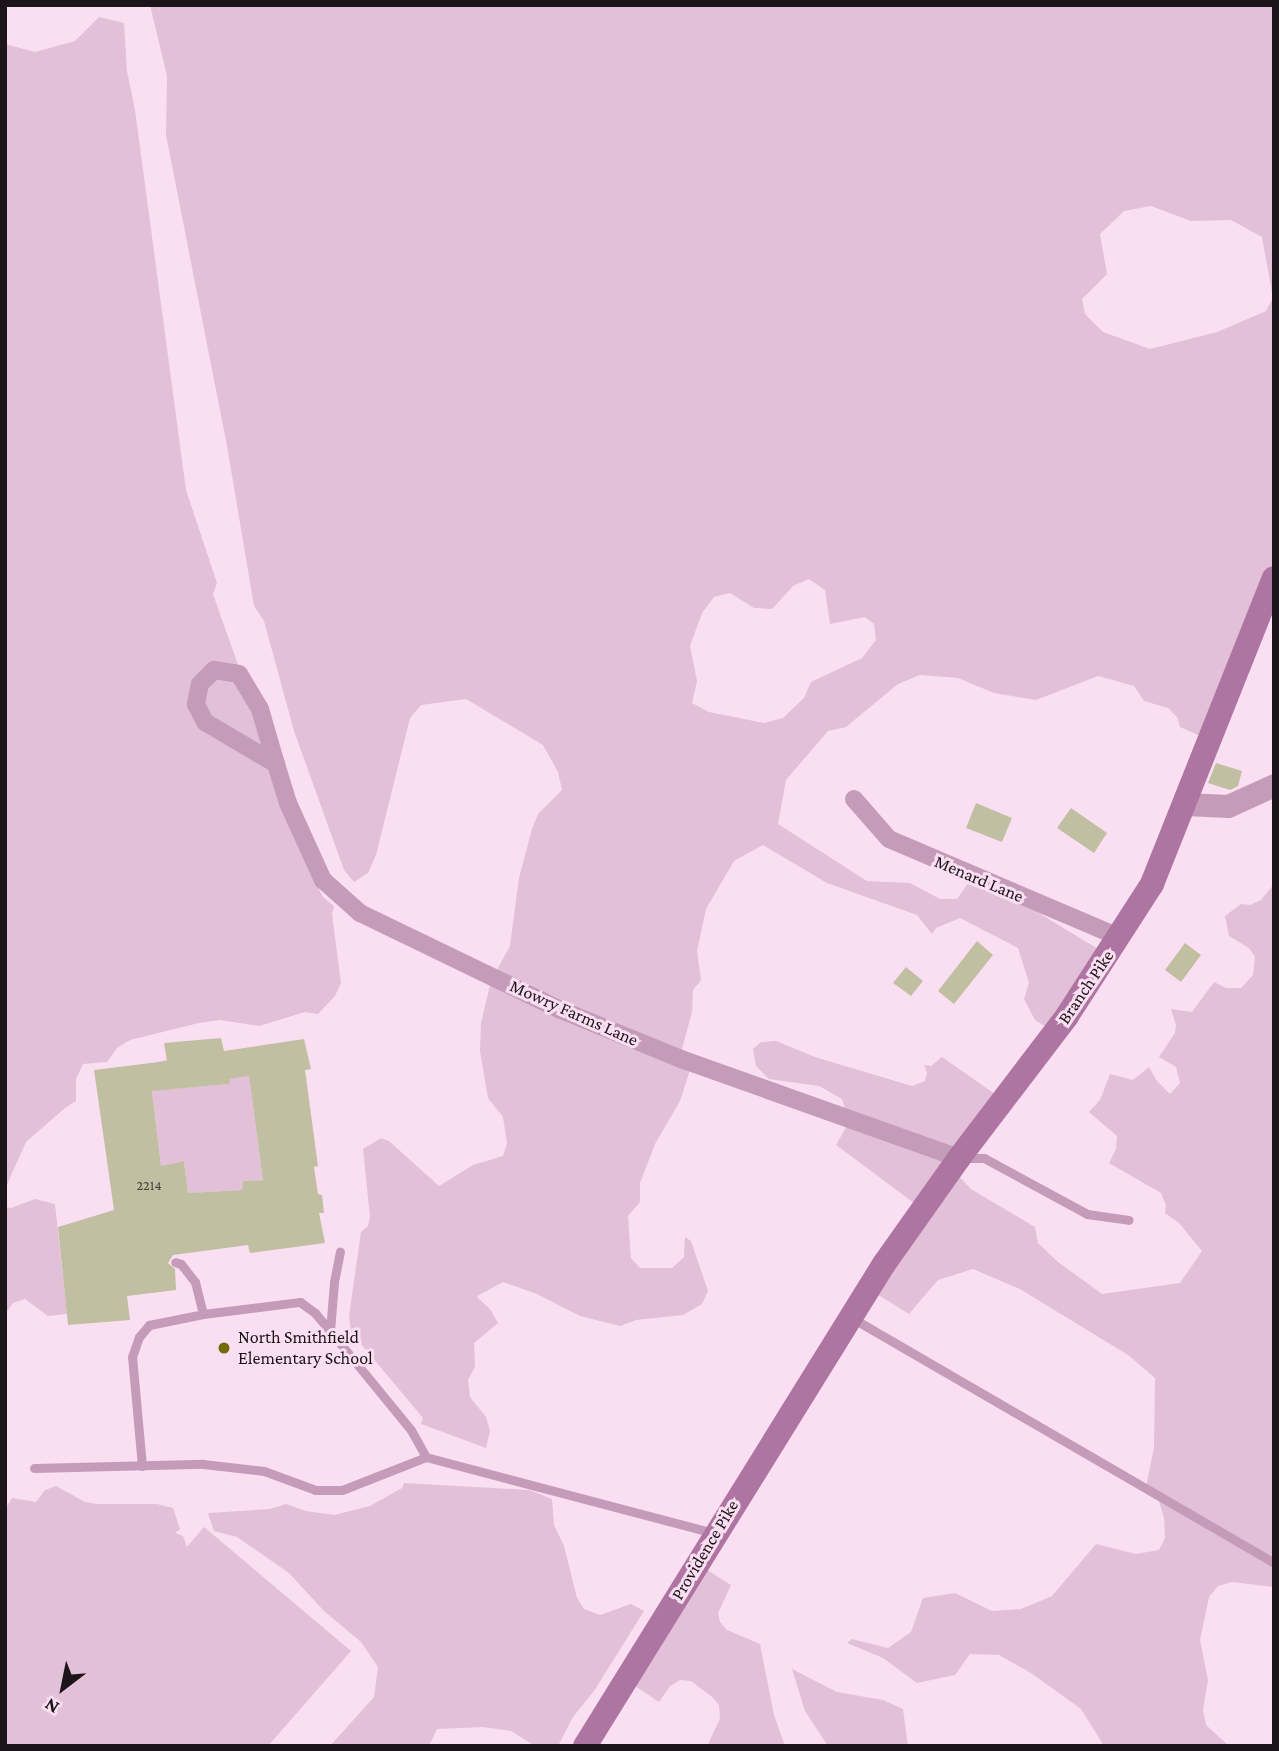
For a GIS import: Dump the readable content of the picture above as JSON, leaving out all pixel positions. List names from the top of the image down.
{
  "streets": {
    "main road": ["Branch Pike", "Providence Pike"],
    "street": ["Menard Lane", "Mowry Farms Lane"]
  },
  "crossings": [
    ["Menard Lane", "Branch Pike"],
    ["Branch Pike", "Mowry Farms Lane"],
    ["Branch Pike", "Providence Pike"]
  ],
  "places": ["North Smithfield Elementary School"],
  "house_numbers": ["2214"],
  "north": "bottom left"
}
